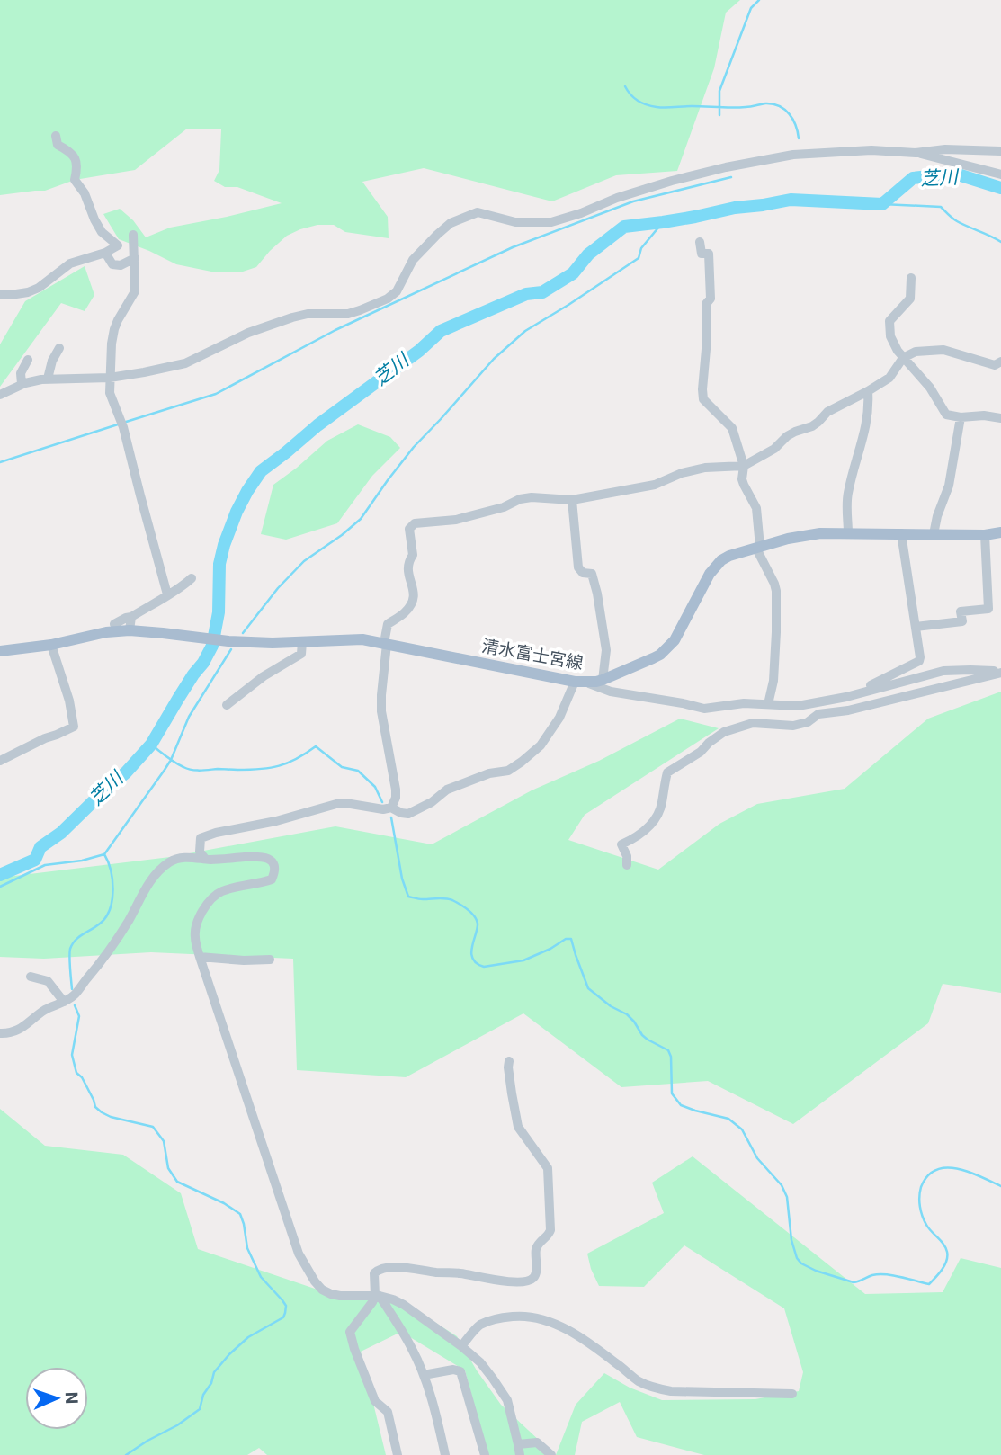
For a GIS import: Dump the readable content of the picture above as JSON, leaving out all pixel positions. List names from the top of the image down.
{
  "streets": {
    "main road": ["清水富士宮線"]
  },
  "water": ["芝川"],
  "north": "right"
}
